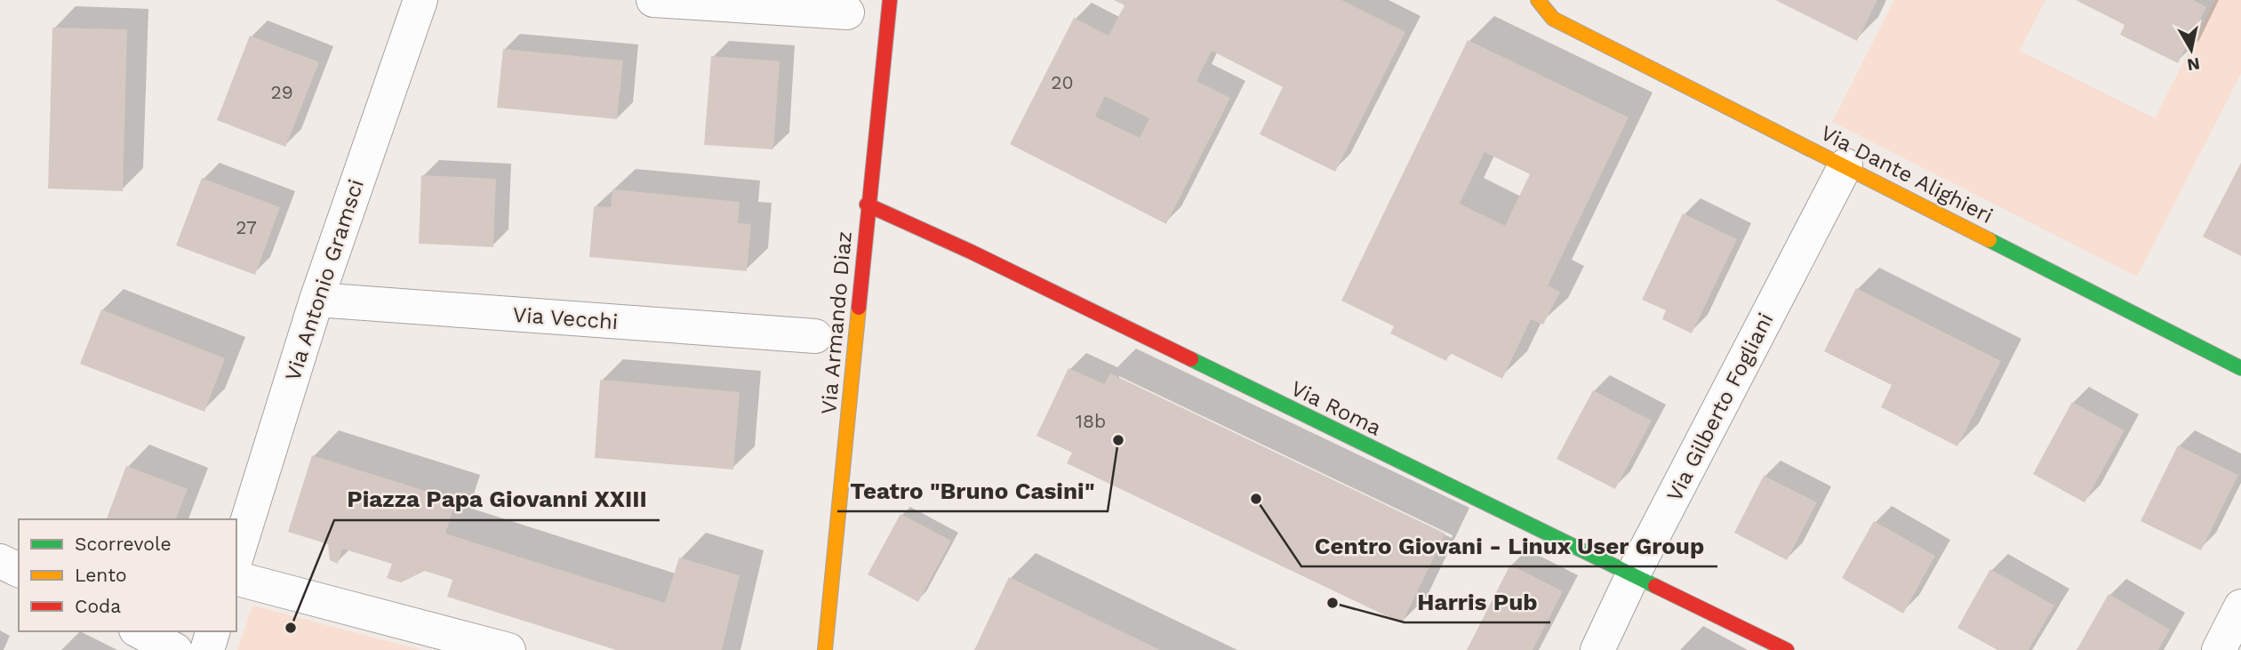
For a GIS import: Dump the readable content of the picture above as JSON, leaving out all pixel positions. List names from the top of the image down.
{
  "streets": {
    "street": [
      "Via Dante Alighieri",
      "Via Antonio Gramsci",
      "Via Vecchi",
      "Via Armando Diaz",
      "Via Gilberto Fogliani",
      "Via Roma"
    ]
  },
  "crossings": [
    ["Via Dante Alighieri", "Via Gilberto Fogliani"],
    ["Via Antonio Gramsci", "Via Vecchi"],
    ["Via Armando Diaz", "Via Roma"],
    ["Via Gilberto Fogliani", "Via Roma"]
  ],
  "places": [
    "Teatro \"Bruno Casini\"",
    "Centro Giovani - Linux User Group",
    "Harris Pub",
    "Piazza Papa Giovanni XXIII"
  ],
  "house_numbers": [
    "20",
    "29",
    "27",
    "18b"
  ],
  "legend": ["Scorrevole", "Lento", "Coda"],
  "north": "bottom"
}
